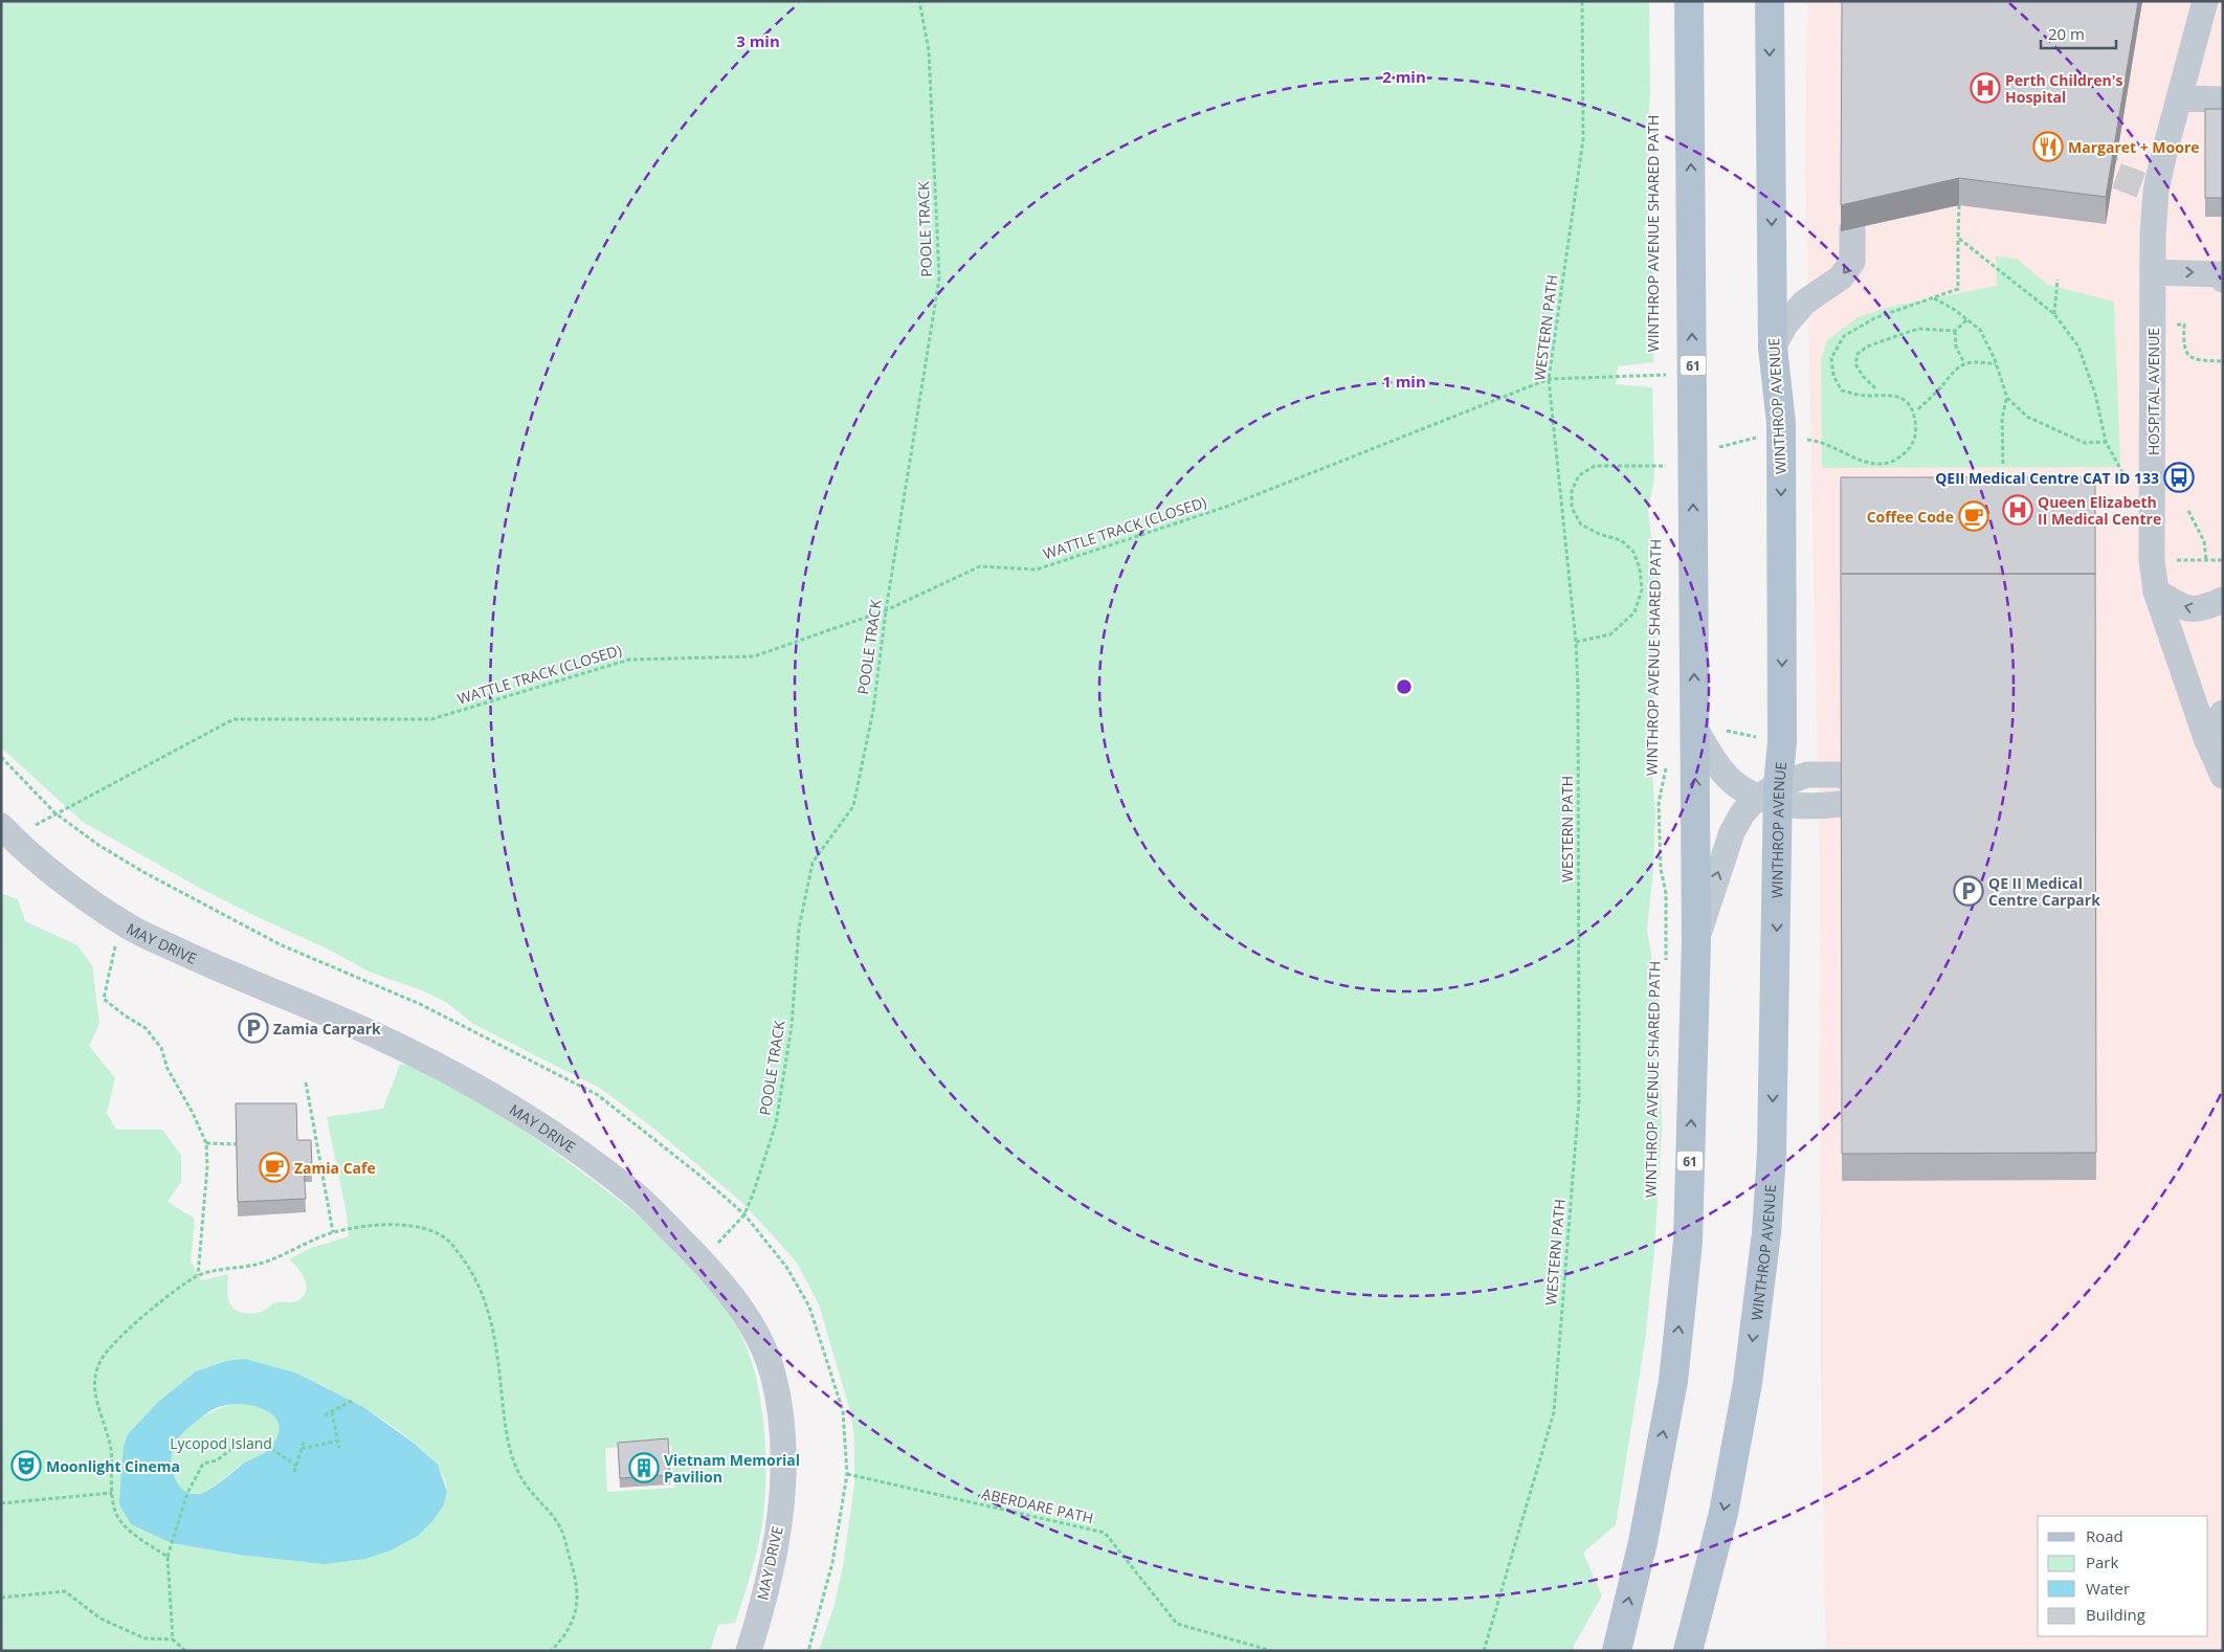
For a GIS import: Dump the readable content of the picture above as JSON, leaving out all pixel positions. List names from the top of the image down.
{
  "streets": {
    "main road": ["61", "WINTHROP AVENUE"],
    "street": ["HOSPITAL AVENUE", "MAY DRIVE"],
    "path": [
      "POOLE TRACK",
      "WINTHROP AVENUE SHARED PATH",
      "WESTERN PATH",
      "WATTLE TRACK (CLOSED)",
      "ABERDARE PATH"
    ]
  },
  "crossings": [
    ["POOLE TRACK", "WATTLE TRACK (CLOSED)"],
    ["POOLE TRACK", "MAY DRIVE"],
    ["WINTHROP AVENUE SHARED PATH", "61"],
    ["WINTHROP AVENUE SHARED PATH", "WATTLE TRACK (CLOSED)"],
    ["WESTERN PATH", "WATTLE TRACK (CLOSED)"],
    ["61", "WATTLE TRACK (CLOSED)"]
  ],
  "parks": ["Lycopod Island"],
  "places": {
    "hospital": ["Perth Children's Hospital", "Queen Elizabeth II Medical Centre"],
    "restaurant": ["Margaret + Moore"],
    "bus stop": ["QEII Medical Centre CAT ID 133"],
    "cafe": ["Coffee Code", "Zamia Cafe"],
    "parking": ["QE II Medical Centre Carpark", "Zamia Carpark"],
    "theatre": ["Moonlight Cinema"],
    "building": ["Vietnam Memorial Pavilion"]
  },
  "legend": [
    "Road",
    "Park",
    "Water",
    "Building"
  ],
  "scale_bar": "20 m",
  "rings": ["3 min", "2 min", "1 min"]
}
